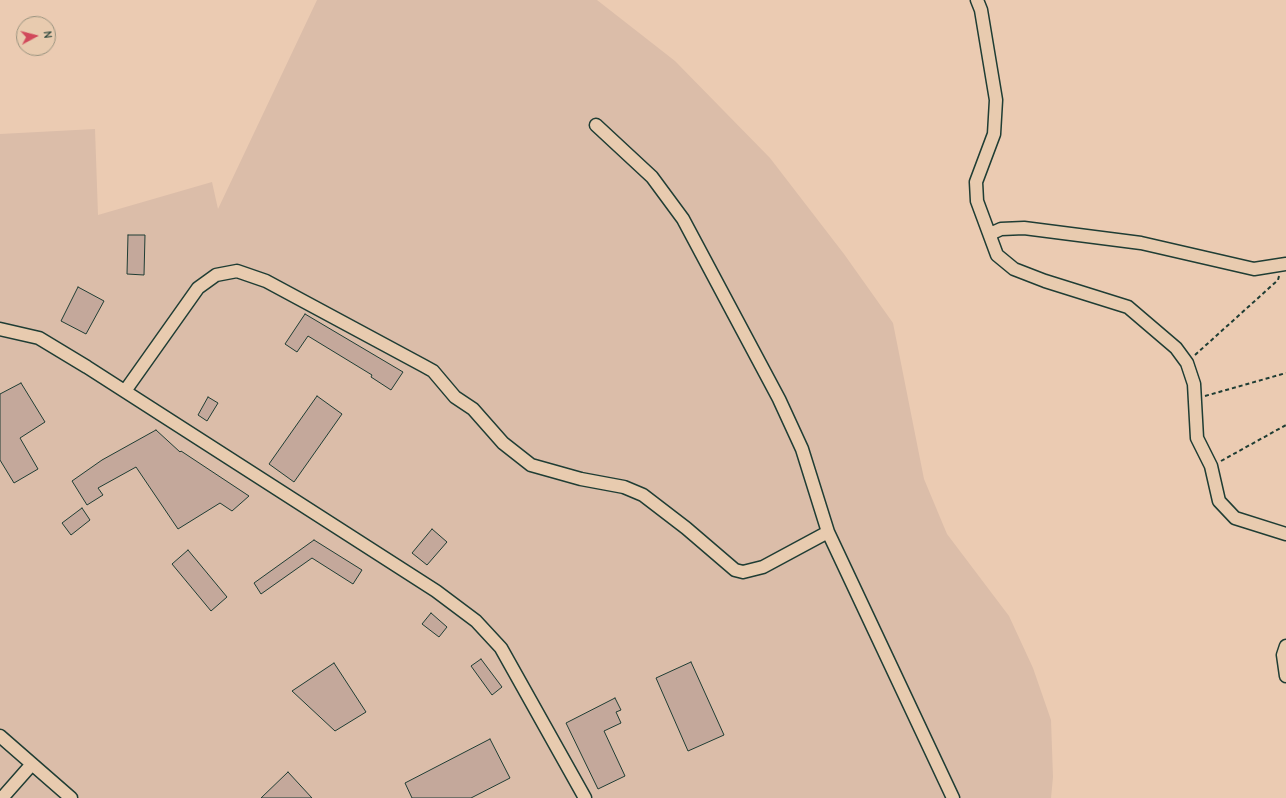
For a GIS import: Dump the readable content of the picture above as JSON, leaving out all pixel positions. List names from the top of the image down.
{
  "north": "right"
}
